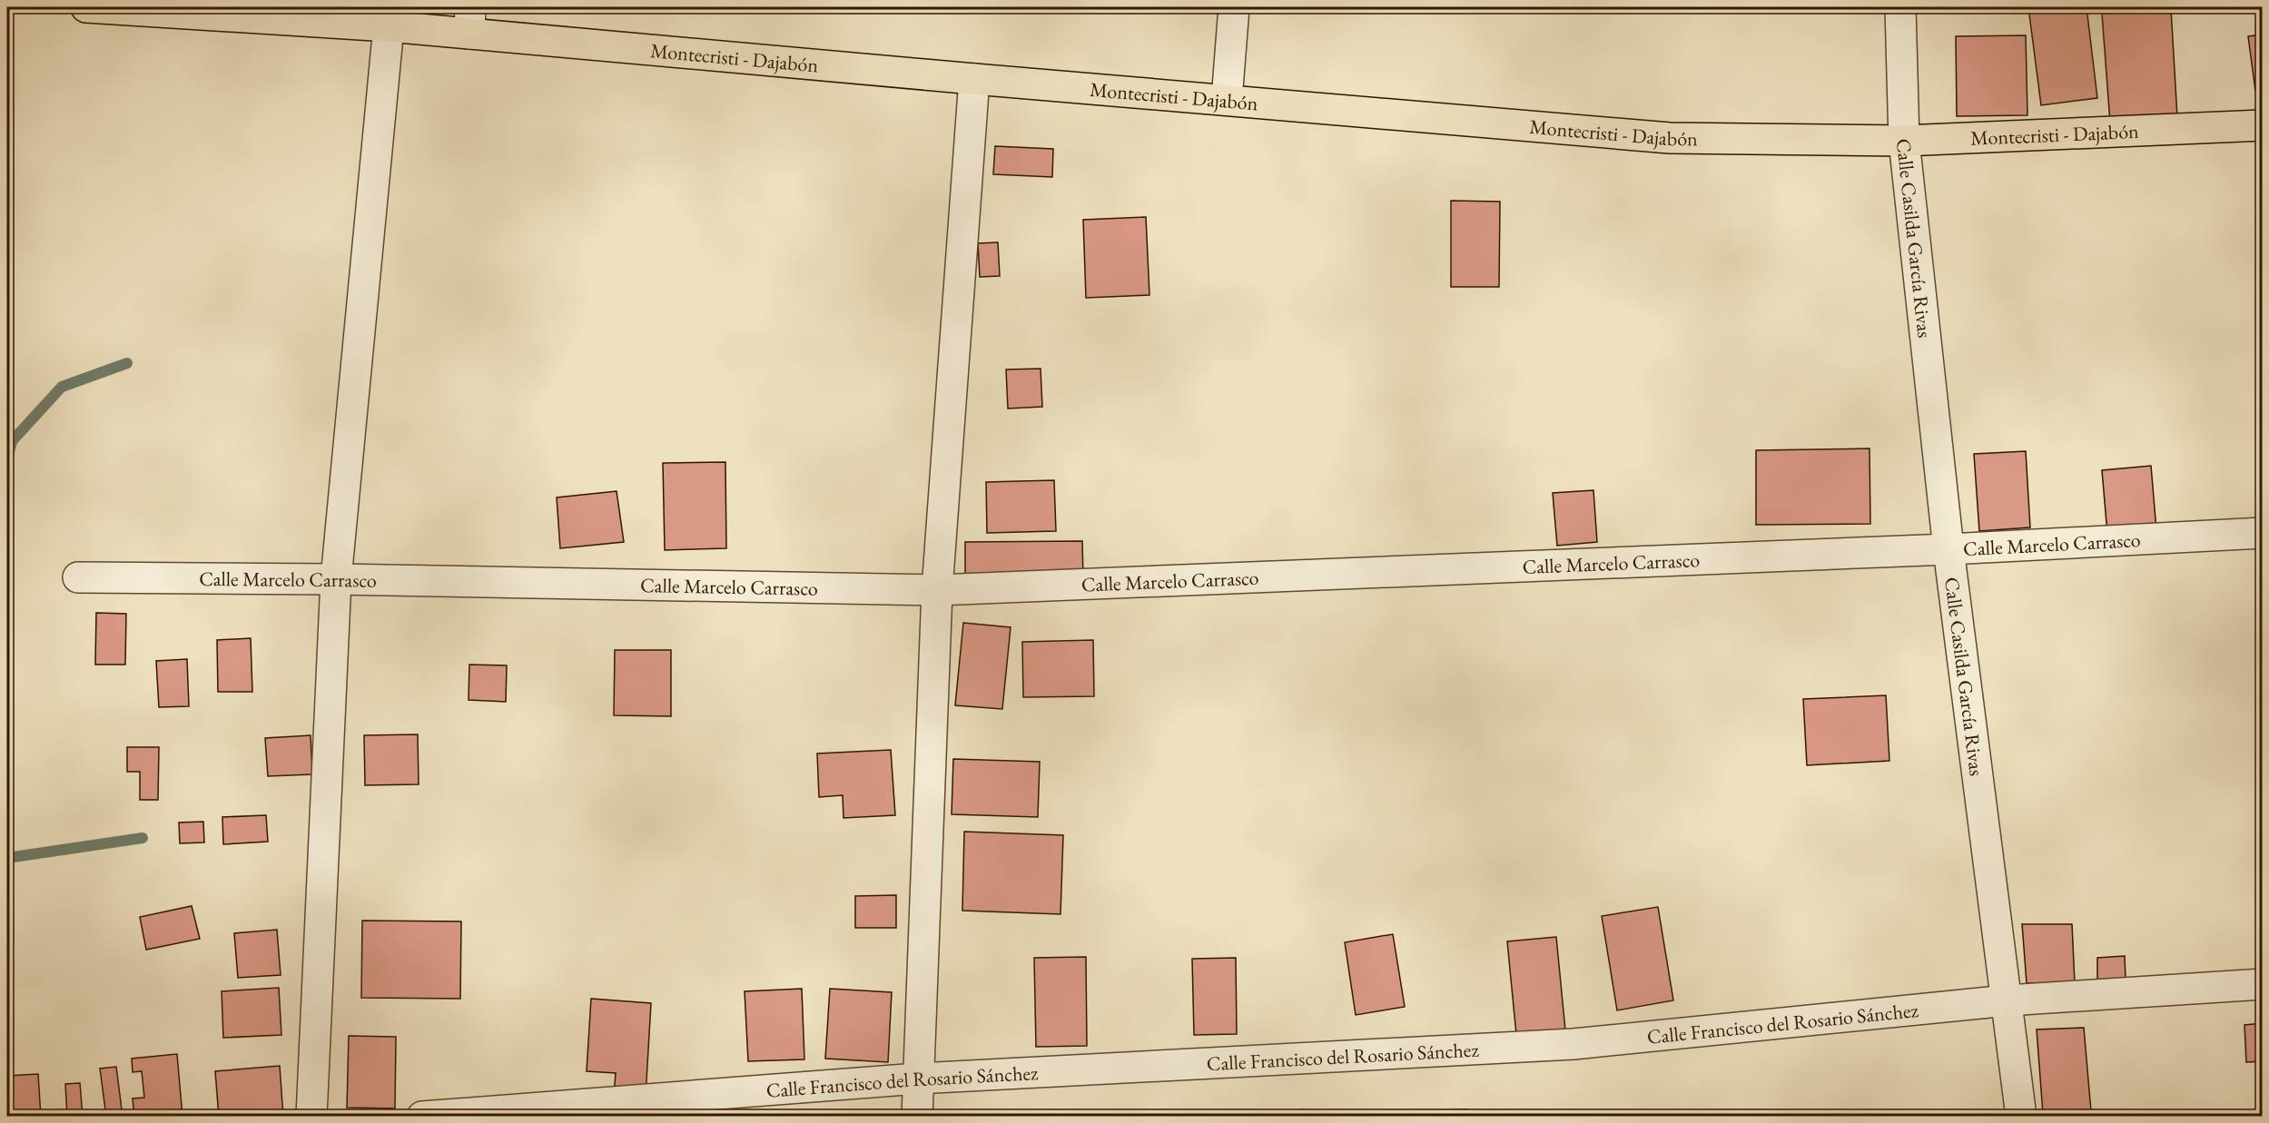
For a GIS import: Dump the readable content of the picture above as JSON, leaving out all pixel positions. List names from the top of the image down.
{
  "streets": {
    "main road": ["Montecristi - Dajabón"],
    "street": ["Calle Casilda García Rivas", "Calle Marcelo Carrasco", "Calle Francisco del Rosario Sánchez"]
  },
  "crossings": [
    ["Montecristi - Dajabón", "Calle Casilda García Rivas"],
    ["Calle Casilda García Rivas", "Calle Marcelo Carrasco"],
    ["Calle Casilda García Rivas", "Calle Francisco del Rosario Sánchez"]
  ]
}
